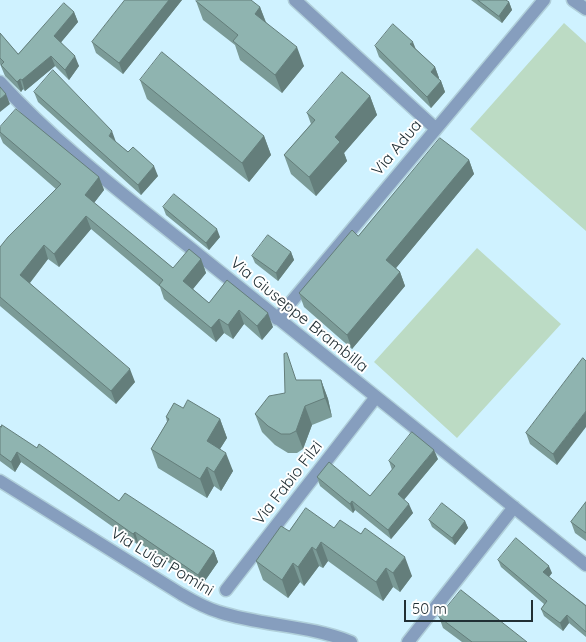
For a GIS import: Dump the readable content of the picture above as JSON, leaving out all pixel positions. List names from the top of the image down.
{
  "streets": {
    "street": [
      "Via Adua",
      "Via Giuseppe Brambilla",
      "Via Fabio Filzi",
      "Via Luigi Pomini"
    ]
  },
  "crossings": [
    ["Via Adua", "Via Giuseppe Brambilla"],
    ["Via Giuseppe Brambilla", "Via Fabio Filzi"]
  ],
  "scale_bar": "50 m"
}
